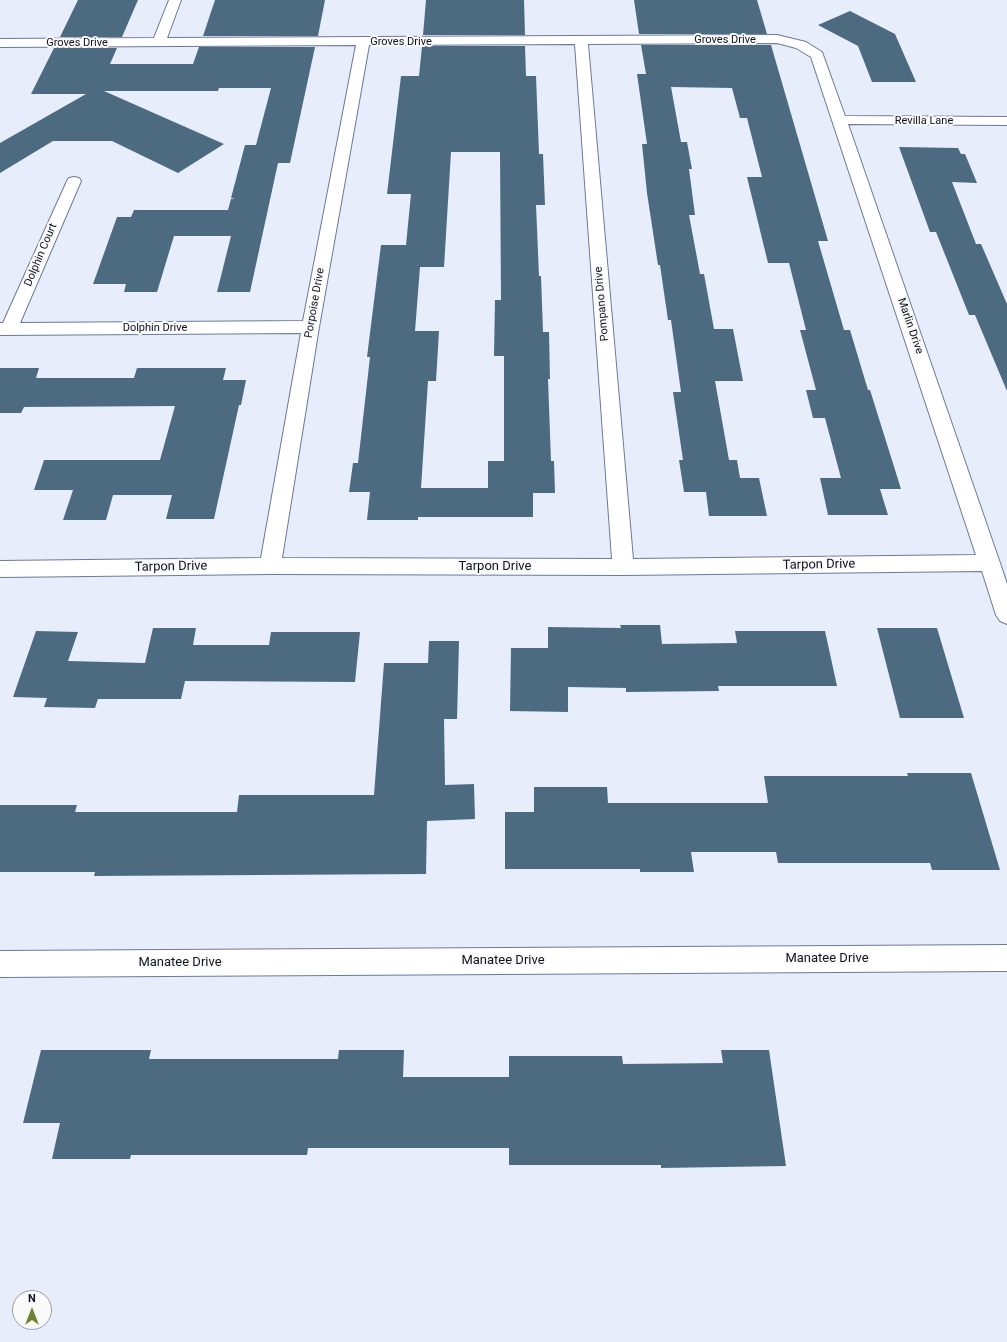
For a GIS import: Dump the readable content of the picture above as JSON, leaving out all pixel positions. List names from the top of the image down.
{
  "streets": {
    "street": [
      "Groves Drive",
      "Revilla Lane",
      "Dolphin Court",
      "Porpoise Drive",
      "Pompano Drive",
      "Marlin Drive",
      "Dolphin Drive",
      "Tarpon Drive",
      "Manatee Drive"
    ]
  },
  "crossings": [
    ["Groves Drive", "Porpoise Drive"],
    ["Groves Drive", "Pompano Drive"],
    ["Groves Drive", "Marlin Drive"],
    ["Revilla Lane", "Marlin Drive"],
    ["Dolphin Court", "Dolphin Drive"],
    ["Porpoise Drive", "Dolphin Drive"],
    ["Porpoise Drive", "Tarpon Drive"],
    ["Pompano Drive", "Tarpon Drive"],
    ["Marlin Drive", "Tarpon Drive"]
  ],
  "north": "top"
}
